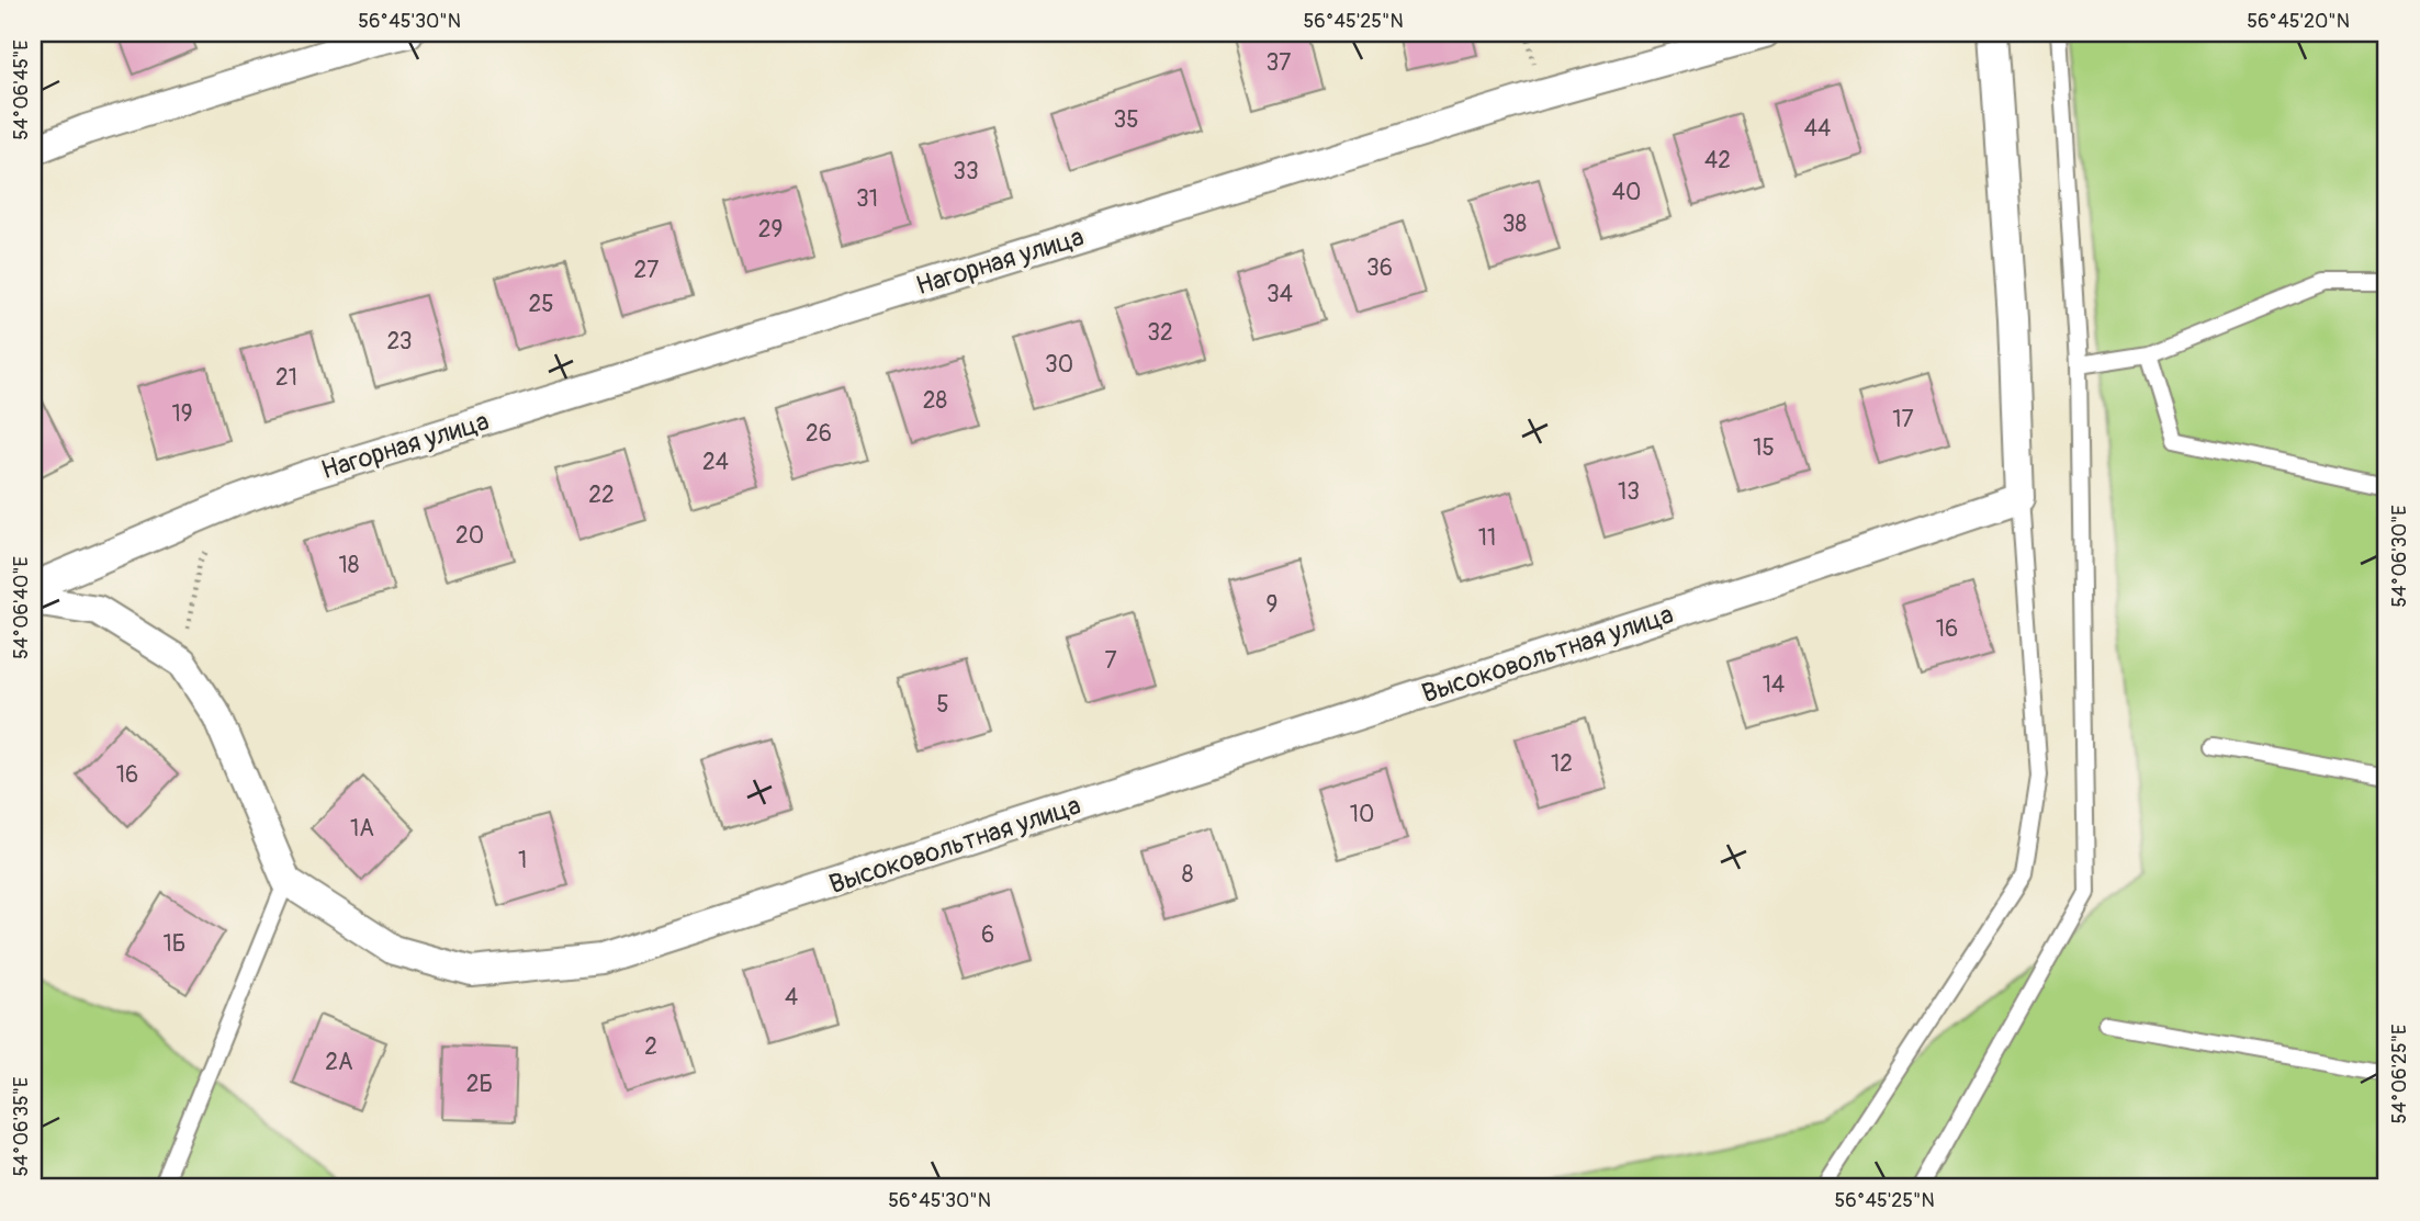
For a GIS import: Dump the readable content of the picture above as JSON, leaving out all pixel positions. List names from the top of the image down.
{
  "streets": {
    "street": ["Нагорная улица", "Высоковольтная улица"]
  },
  "house_numbers": [
    "37",
    "35",
    "44",
    "42",
    "33",
    "40",
    "31",
    "38",
    "29",
    "36",
    "27",
    "34",
    "25",
    "32",
    "23",
    "30",
    "21",
    "28",
    "19",
    "17",
    "26",
    "15",
    "24",
    "13",
    "22",
    "20",
    "11",
    "18",
    "9",
    "16",
    "7",
    "14",
    "5",
    "12",
    "16",
    "10",
    "1А",
    "1",
    "8",
    "6",
    "1Б",
    "4",
    "2",
    "2А",
    "2Б"
  ],
  "coordinates": [
    "56°45'30\"N",
    "56°45'25\"N",
    "56°45'20\"N",
    "54°06'45\"E",
    "54°06'30\"E",
    "54°06'40\"E",
    "54°06'25\"E",
    "54°06'35\"E"
  ]
}
